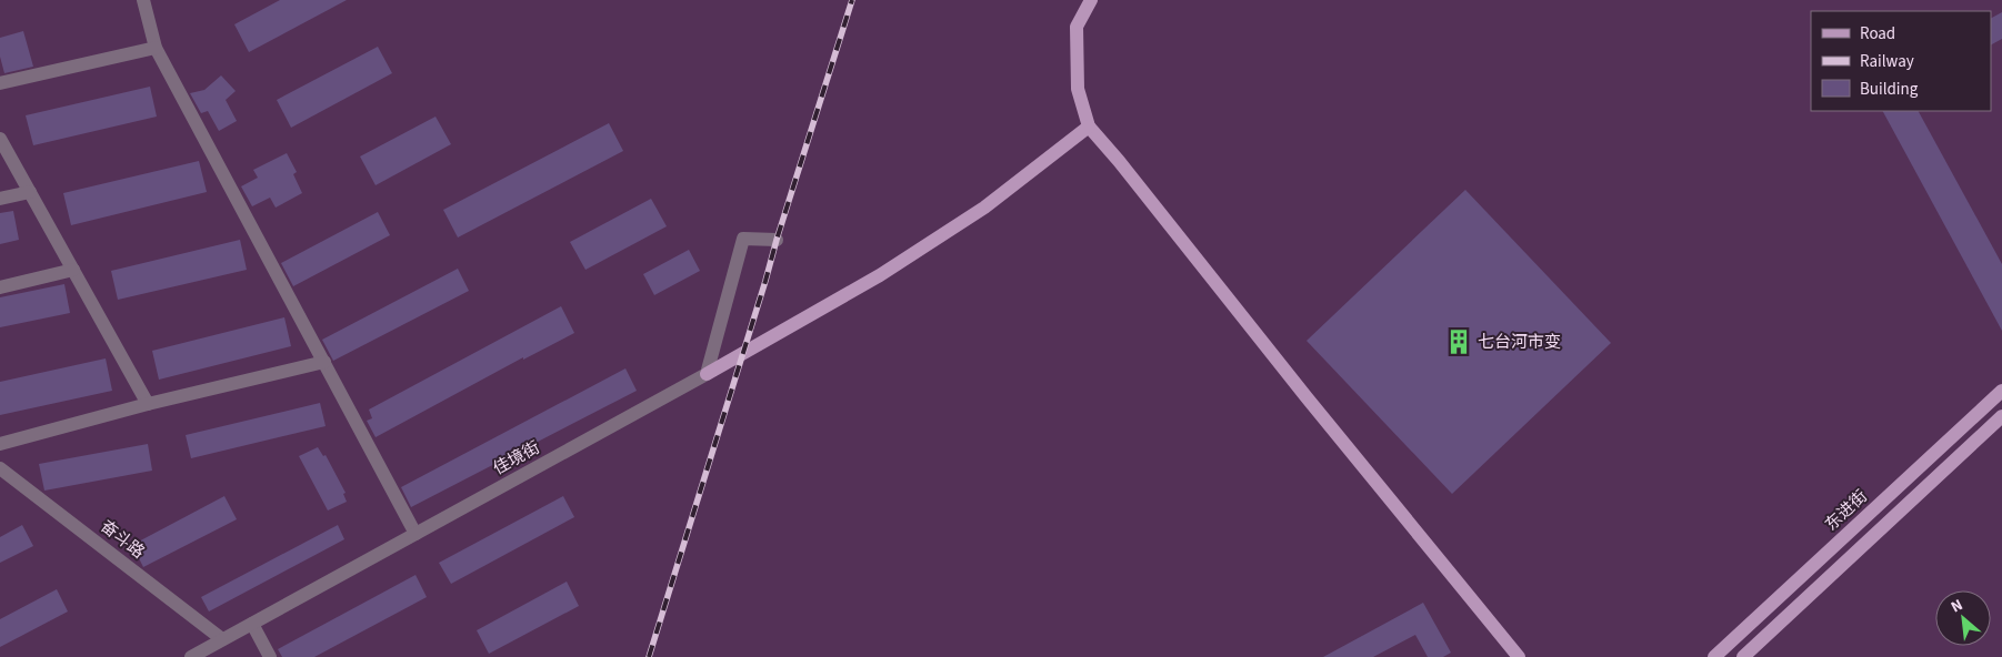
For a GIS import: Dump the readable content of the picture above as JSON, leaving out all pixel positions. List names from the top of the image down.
{
  "streets": {
    "main road": ["东进街"],
    "street": ["佳境街", "奋斗路"]
  },
  "crossings": [
    ["佳境街", "奋斗路"]
  ],
  "places": {
    "building": ["七台河市变"]
  },
  "legend": ["Road", "Railway", "Building"],
  "north": "top left"
}
